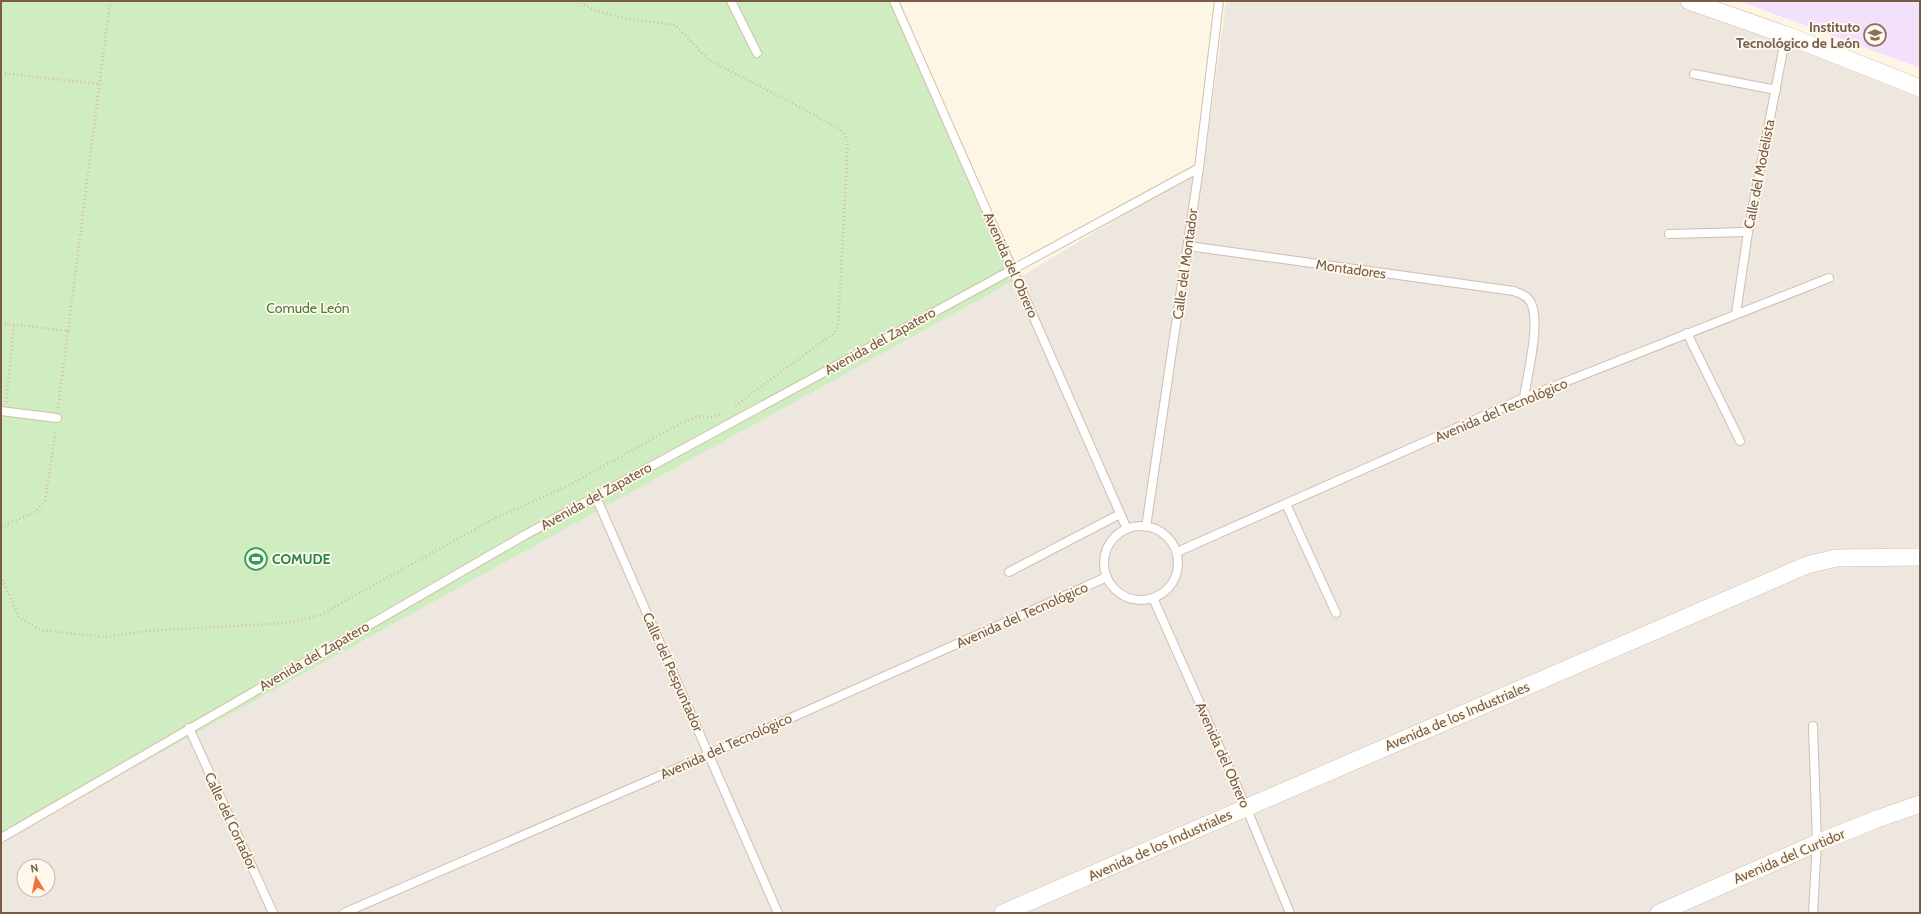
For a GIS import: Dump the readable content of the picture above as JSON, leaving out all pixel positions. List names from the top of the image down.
{
  "streets": {
    "street": ["Avenida de los Industriales", "Avenida del Curtidor"],
    "lane": [
      "Calle del Modelista",
      "Calle del Montador",
      "Avenida del Obrero",
      "Montadores",
      "Avenida del Zapatero",
      "Avenida del Tecnológico",
      "Calle del Pespuntador",
      "Calle del Cortador"
    ]
  },
  "crossings": [
    ["Calle del Modelista", "Avenida del Tecnológico"],
    ["Calle del Montador", "Avenida del Obrero"],
    ["Calle del Montador", "Montadores"],
    ["Calle del Montador", "Avenida del Zapatero"],
    ["Calle del Montador", "Avenida del Tecnológico"],
    ["Avenida del Obrero", "Avenida del Zapatero"],
    ["Avenida del Obrero", "Avenida del Tecnológico"],
    ["Avenida del Obrero", "Avenida de los Industriales"],
    ["Montadores", "Avenida del Tecnológico"],
    ["Avenida del Zapatero", "Calle del Pespuntador"],
    ["Avenida del Zapatero", "Calle del Cortador"],
    ["Avenida del Tecnológico", "Calle del Pespuntador"]
  ],
  "parks": ["Comude León"],
  "places": {
    "school or university": ["Instituto Tecnológico de León"],
    "sports": ["COMUDE"]
  },
  "north": "top"
}
